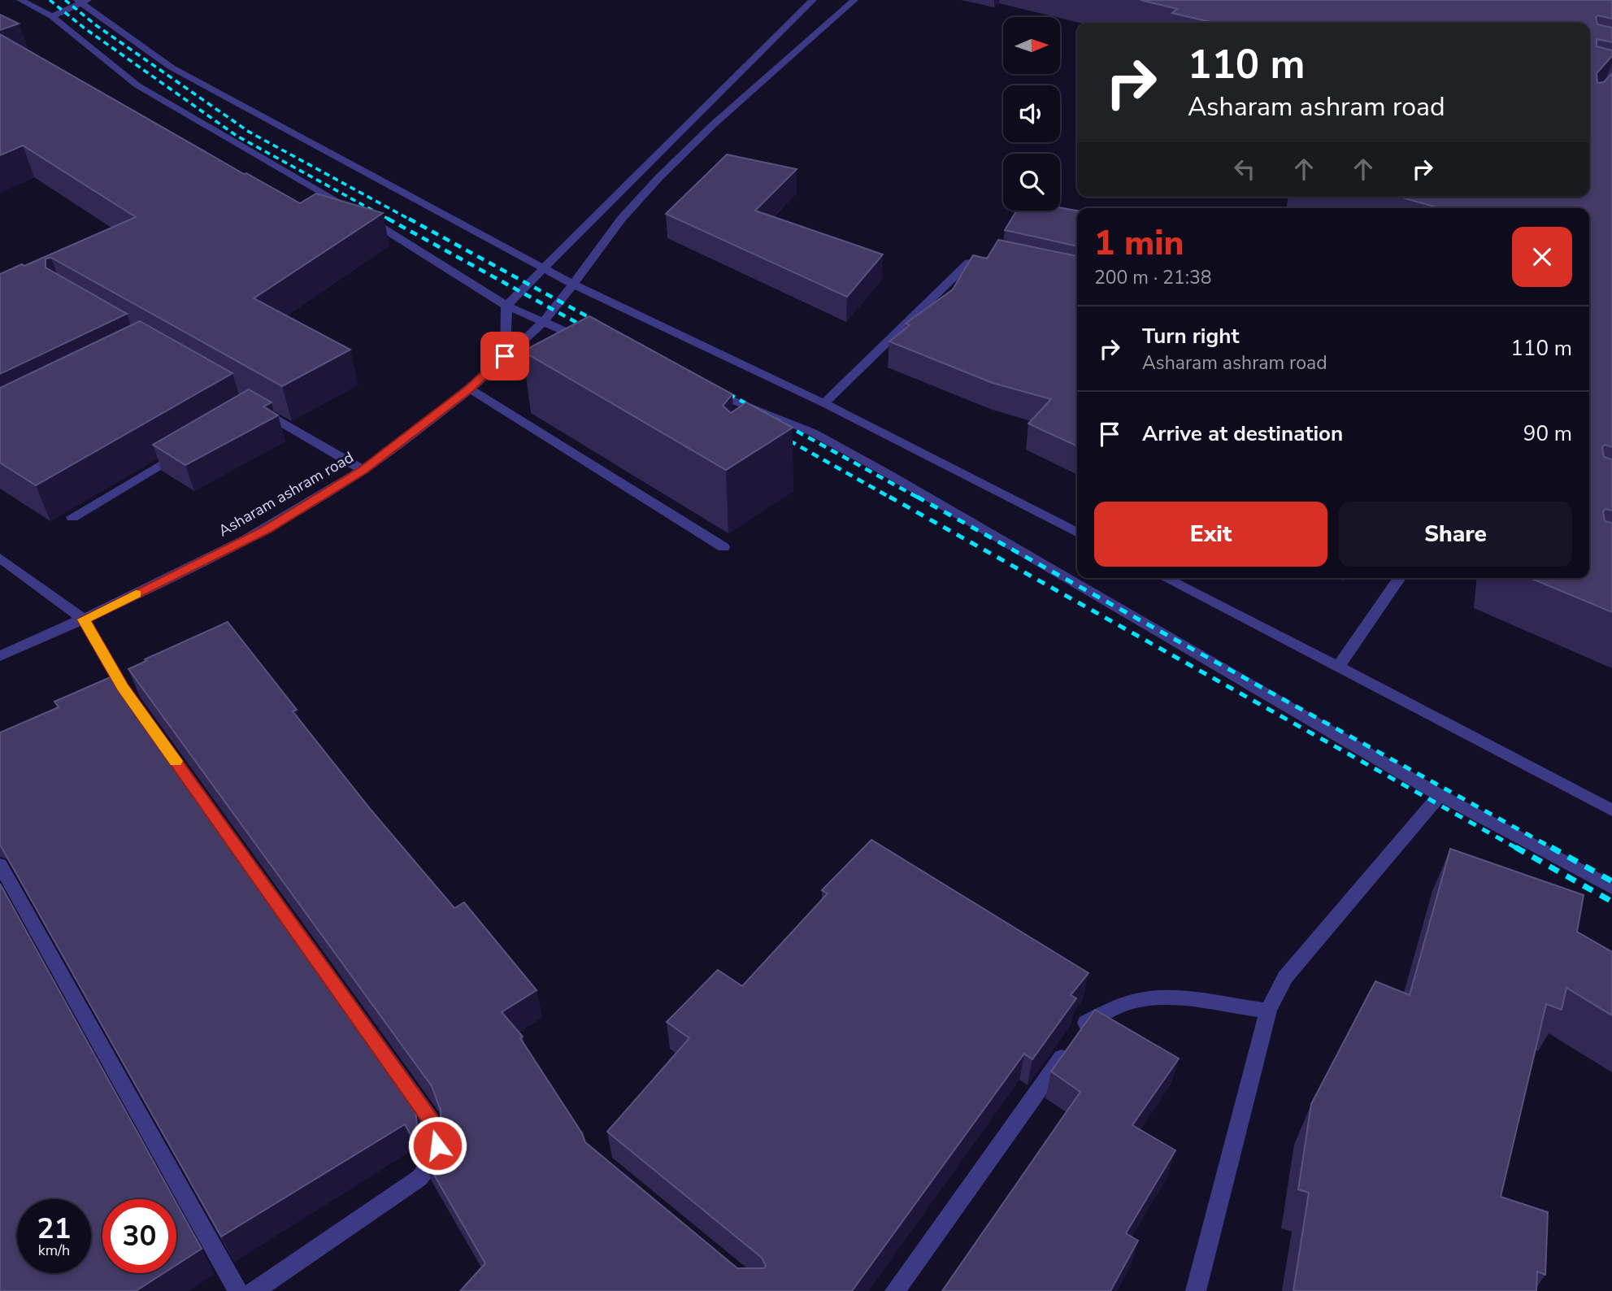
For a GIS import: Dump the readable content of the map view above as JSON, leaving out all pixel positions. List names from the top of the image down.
{
  "streets": {
    "street": ["Asharam ashram road"]
  },
  "north": "right",
  "page": {
    "turn": ["110 m", "Asharam ashram road"],
    "heading": ["1 min", "200 m · 21:38"],
    "list": [
      {
        "name": "Turn right",
        "note": "Asharam ashram road",
        "value": "110 m"
      },
      {
        "name": "Arrive at destination",
        "value": "90 m"
      }
    ],
    "buttons": ["Exit", "Share"],
    "speed": "21 km/h",
    "limit": "30"
  }
}
